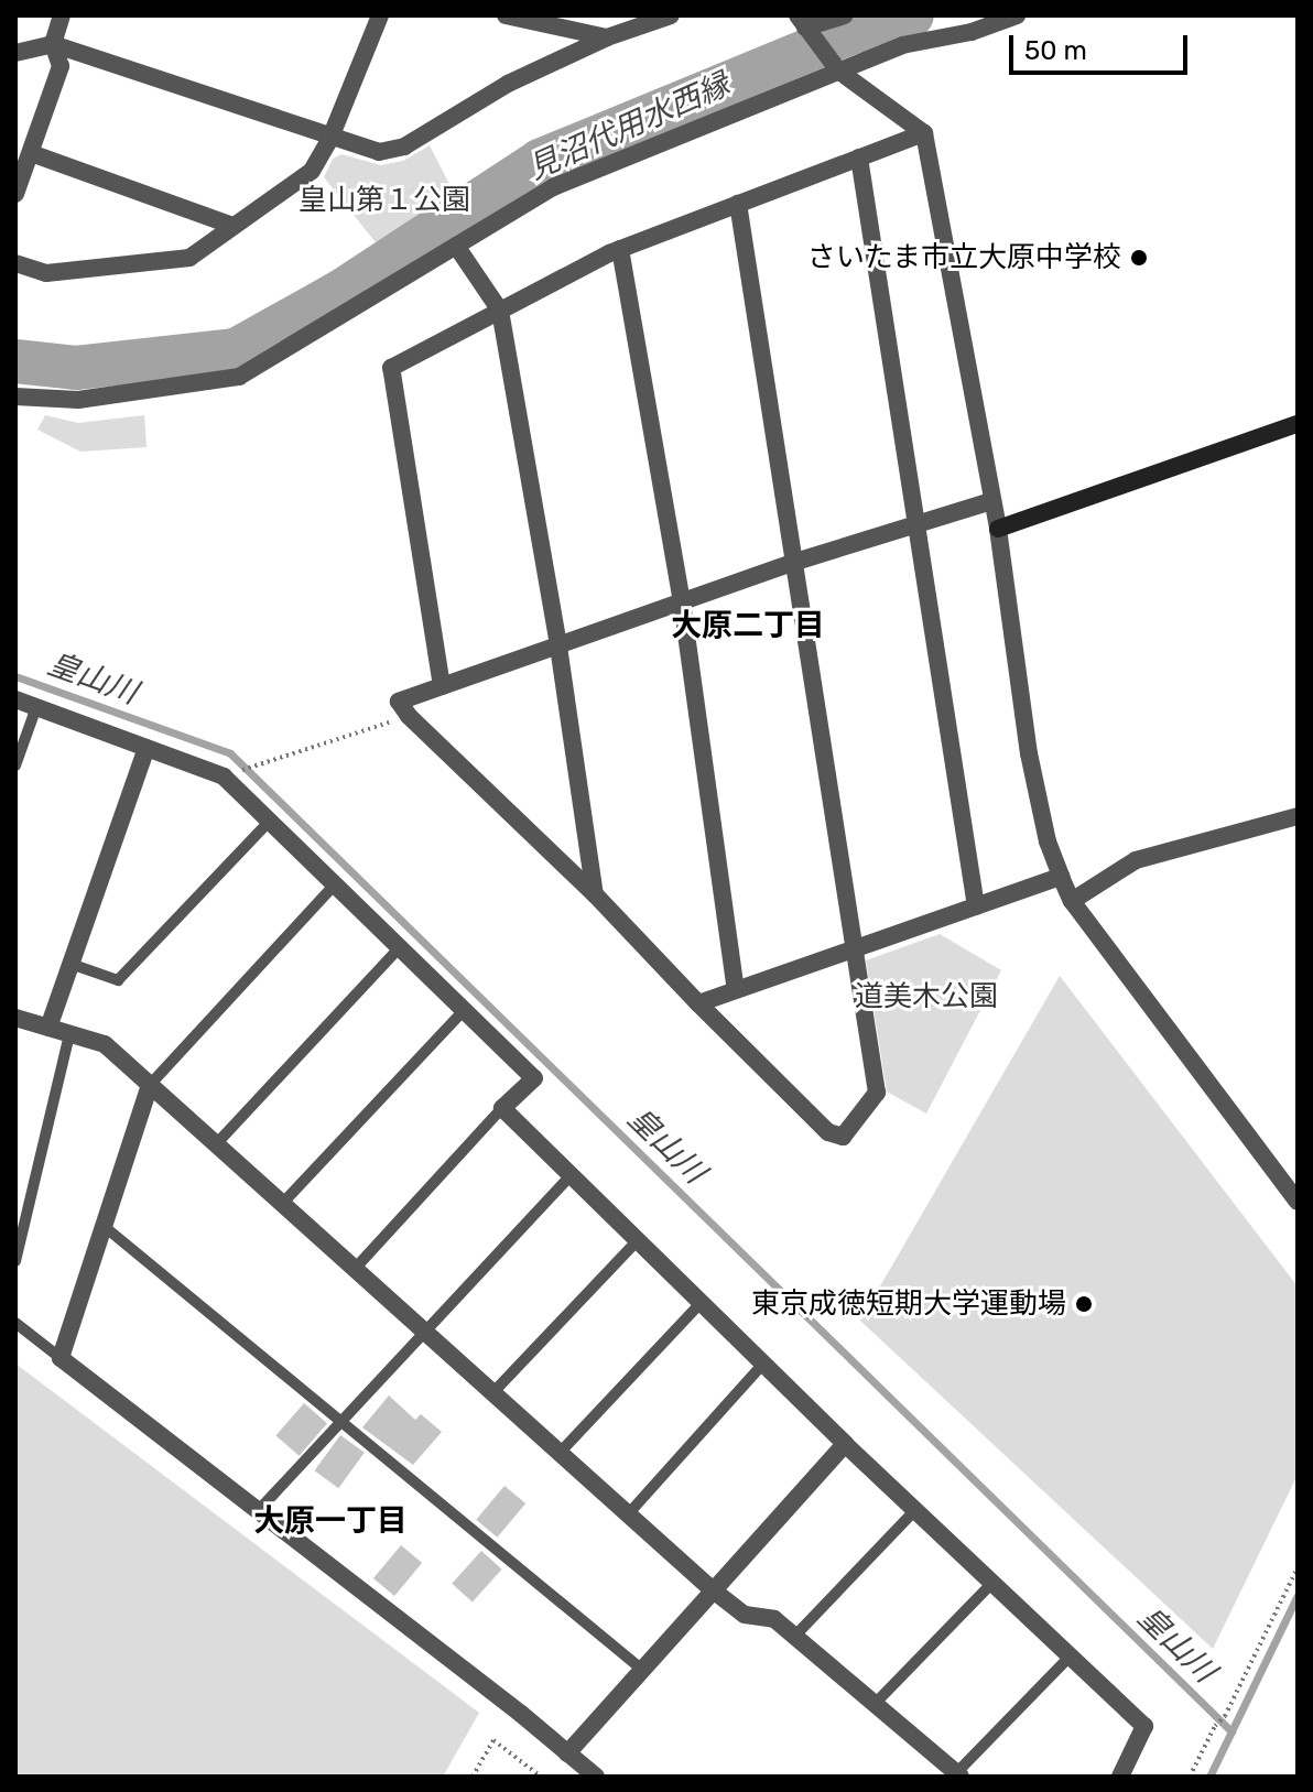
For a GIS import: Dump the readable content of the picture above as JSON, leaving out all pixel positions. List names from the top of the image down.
{
  "districts": ["大原二丁目", "大原一丁目"],
  "water": ["見沼代用水西縁", "皇山川"],
  "parks": ["皇山第１公園", "道美木公園"],
  "places": ["さいたま市立大原中学校", "東京成徳短期大学運動場"],
  "scale_bar": "50 m"
}
